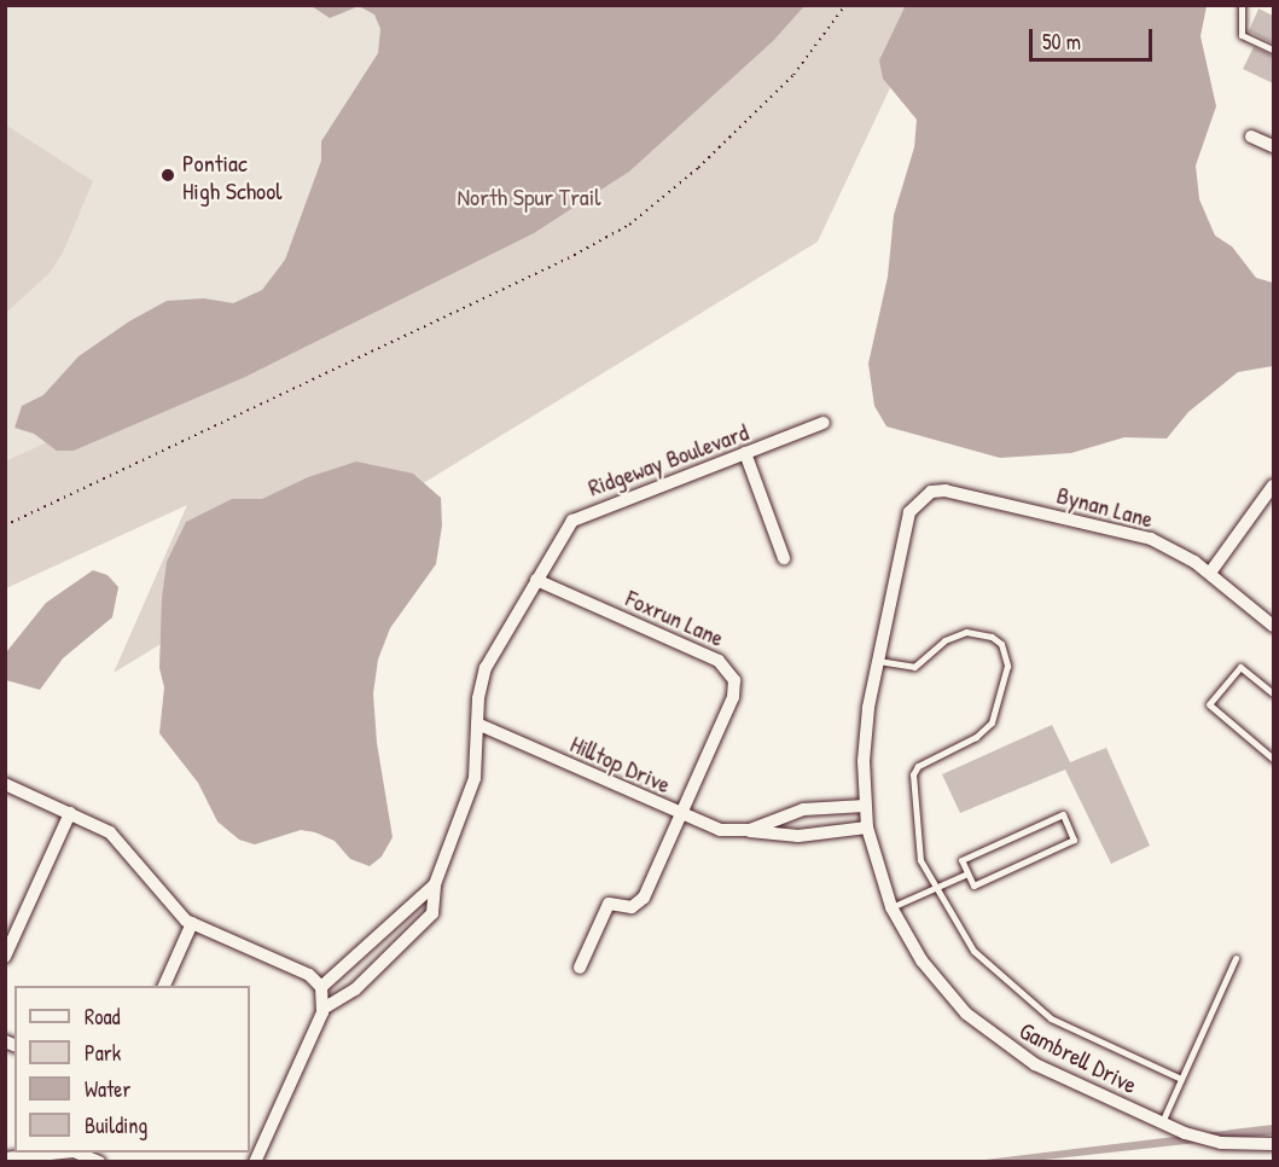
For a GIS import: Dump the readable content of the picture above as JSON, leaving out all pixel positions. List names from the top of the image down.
{
  "streets": {
    "street": [
      "Ridgeway Boulevard",
      "Bynan Lane",
      "Foxrun Lane",
      "Hilltop Drive",
      "Gambrell Drive"
    ]
  },
  "crossings": [
    ["Ridgeway Boulevard", "Foxrun Lane"],
    ["Ridgeway Boulevard", "Hilltop Drive"],
    ["Bynan Lane", "Gambrell Drive"],
    ["Foxrun Lane", "Hilltop Drive"],
    ["Hilltop Drive", "Gambrell Drive"]
  ],
  "parks": ["North Spur Trail"],
  "places": ["Pontiac High School"],
  "legend": [
    "Road",
    "Park",
    "Water",
    "Building"
  ],
  "scale_bar": "50 m"
}
